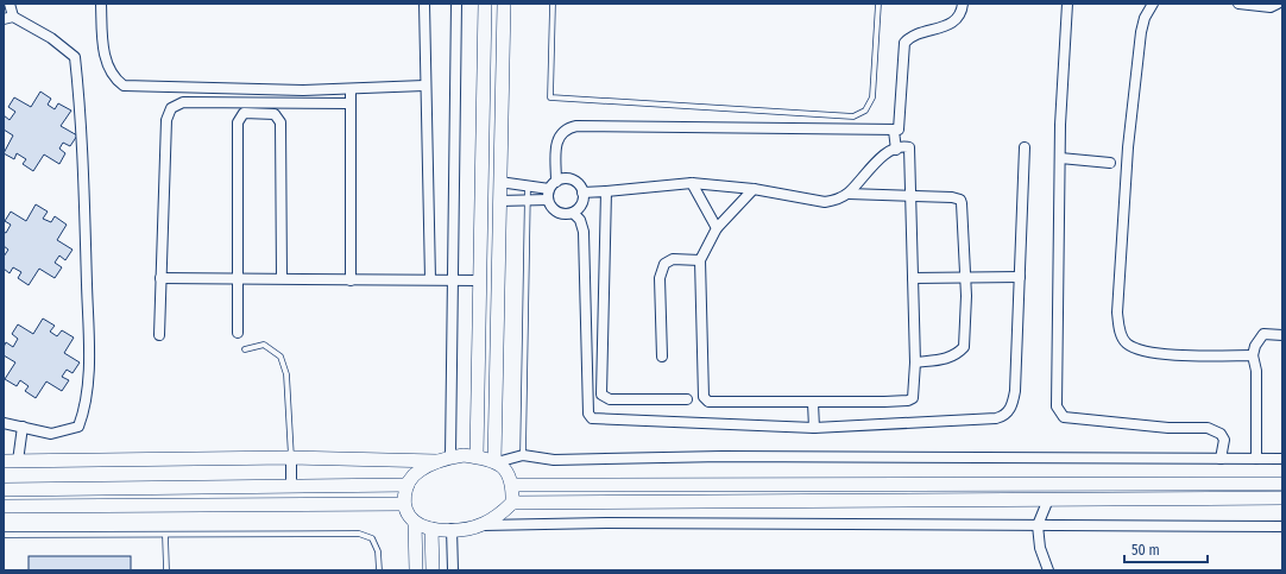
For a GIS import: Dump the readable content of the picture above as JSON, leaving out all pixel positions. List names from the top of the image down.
{
  "scale_bar": "50 m"
}
